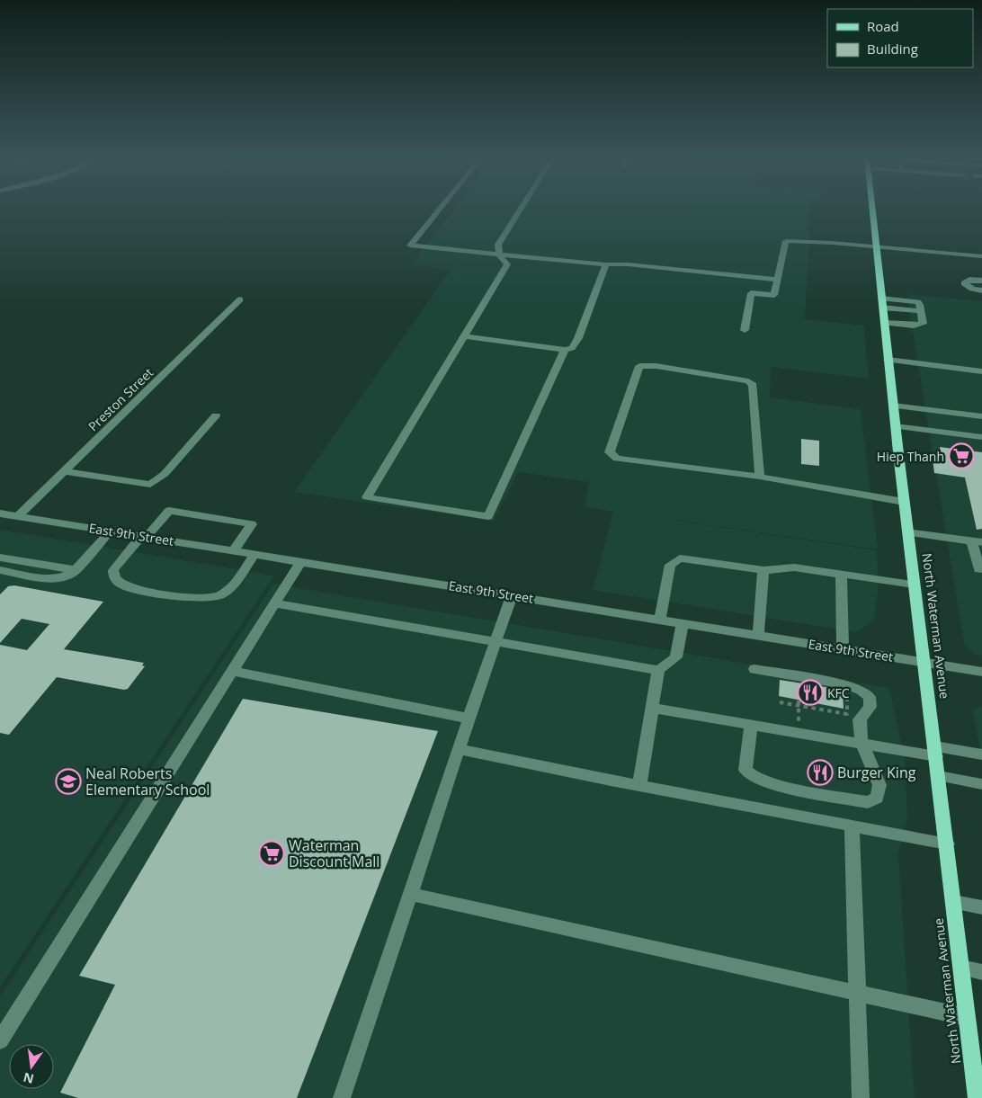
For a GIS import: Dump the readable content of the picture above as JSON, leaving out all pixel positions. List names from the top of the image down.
{
  "streets": {
    "main road": ["North Waterman Avenue"],
    "street": ["Preston Street", "East 9th Street"]
  },
  "crossings": [
    ["Preston Street", "East 9th Street"],
    ["East 9th Street", "North Waterman Avenue"]
  ],
  "places": {
    "supermarket": ["Hiep Thanh", "Waterman Discount Mall"],
    "restaurant": ["KFC", "Burger King"],
    "school or university": ["Neal Roberts Elementary School"]
  },
  "legend": ["Road", "Building"],
  "north": "bottom"
}
